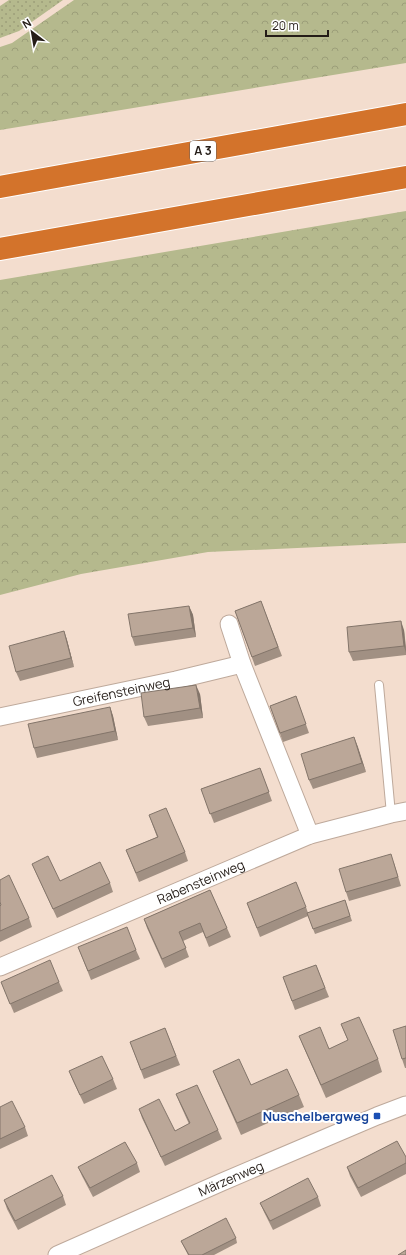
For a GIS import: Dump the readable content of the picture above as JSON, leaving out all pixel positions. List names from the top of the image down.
{
  "streets": {
    "highway": ["A 3"],
    "street": ["Greifensteinweg", "Rabensteinweg", "Märzenweg"]
  },
  "places": {
    "transit": ["Nuschelbergweg"]
  },
  "scale_bar": "20 m",
  "north": "top left"
}
